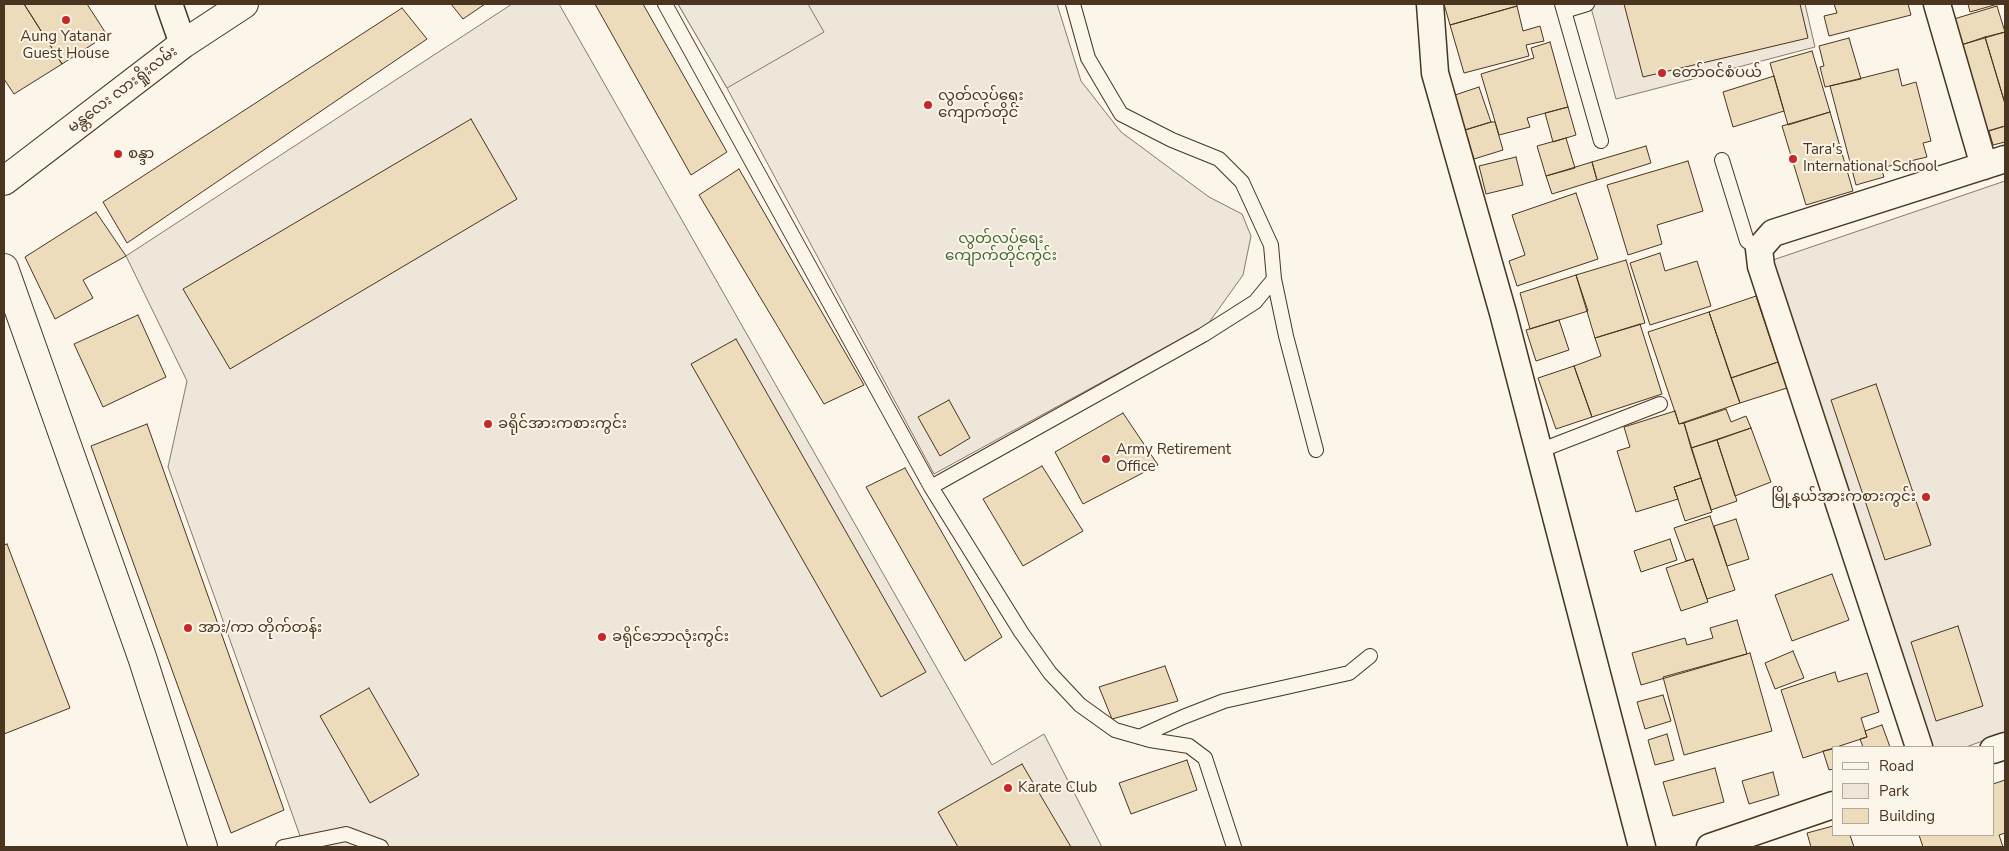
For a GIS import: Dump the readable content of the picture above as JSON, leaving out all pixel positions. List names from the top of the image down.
{
  "streets": {
    "main road": ["မန္တလေး လားရှိုးလမ်း"]
  },
  "parks": ["လွတ်လပ်ရေး ကျောက်တိုင်ကွင်း"],
  "places": [
    "Aung Yatanar Guest House",
    "တော်ဝင်စံပယ်",
    "လွတ်လပ်ရေး ကျောက်တိုင်",
    "စန္ဒာ",
    "Tara's International School",
    "ခရိုင်အားကစားကွင်း",
    "Army Retirement Office",
    "မြို့နယ်အားကစားကွင်း",
    "အား/ကာ တိုက်တန်း",
    "ခရိုင်ဘောလုံးကွင်း",
    "Karate Club"
  ],
  "legend": ["Road", "Park", "Building"]
}
